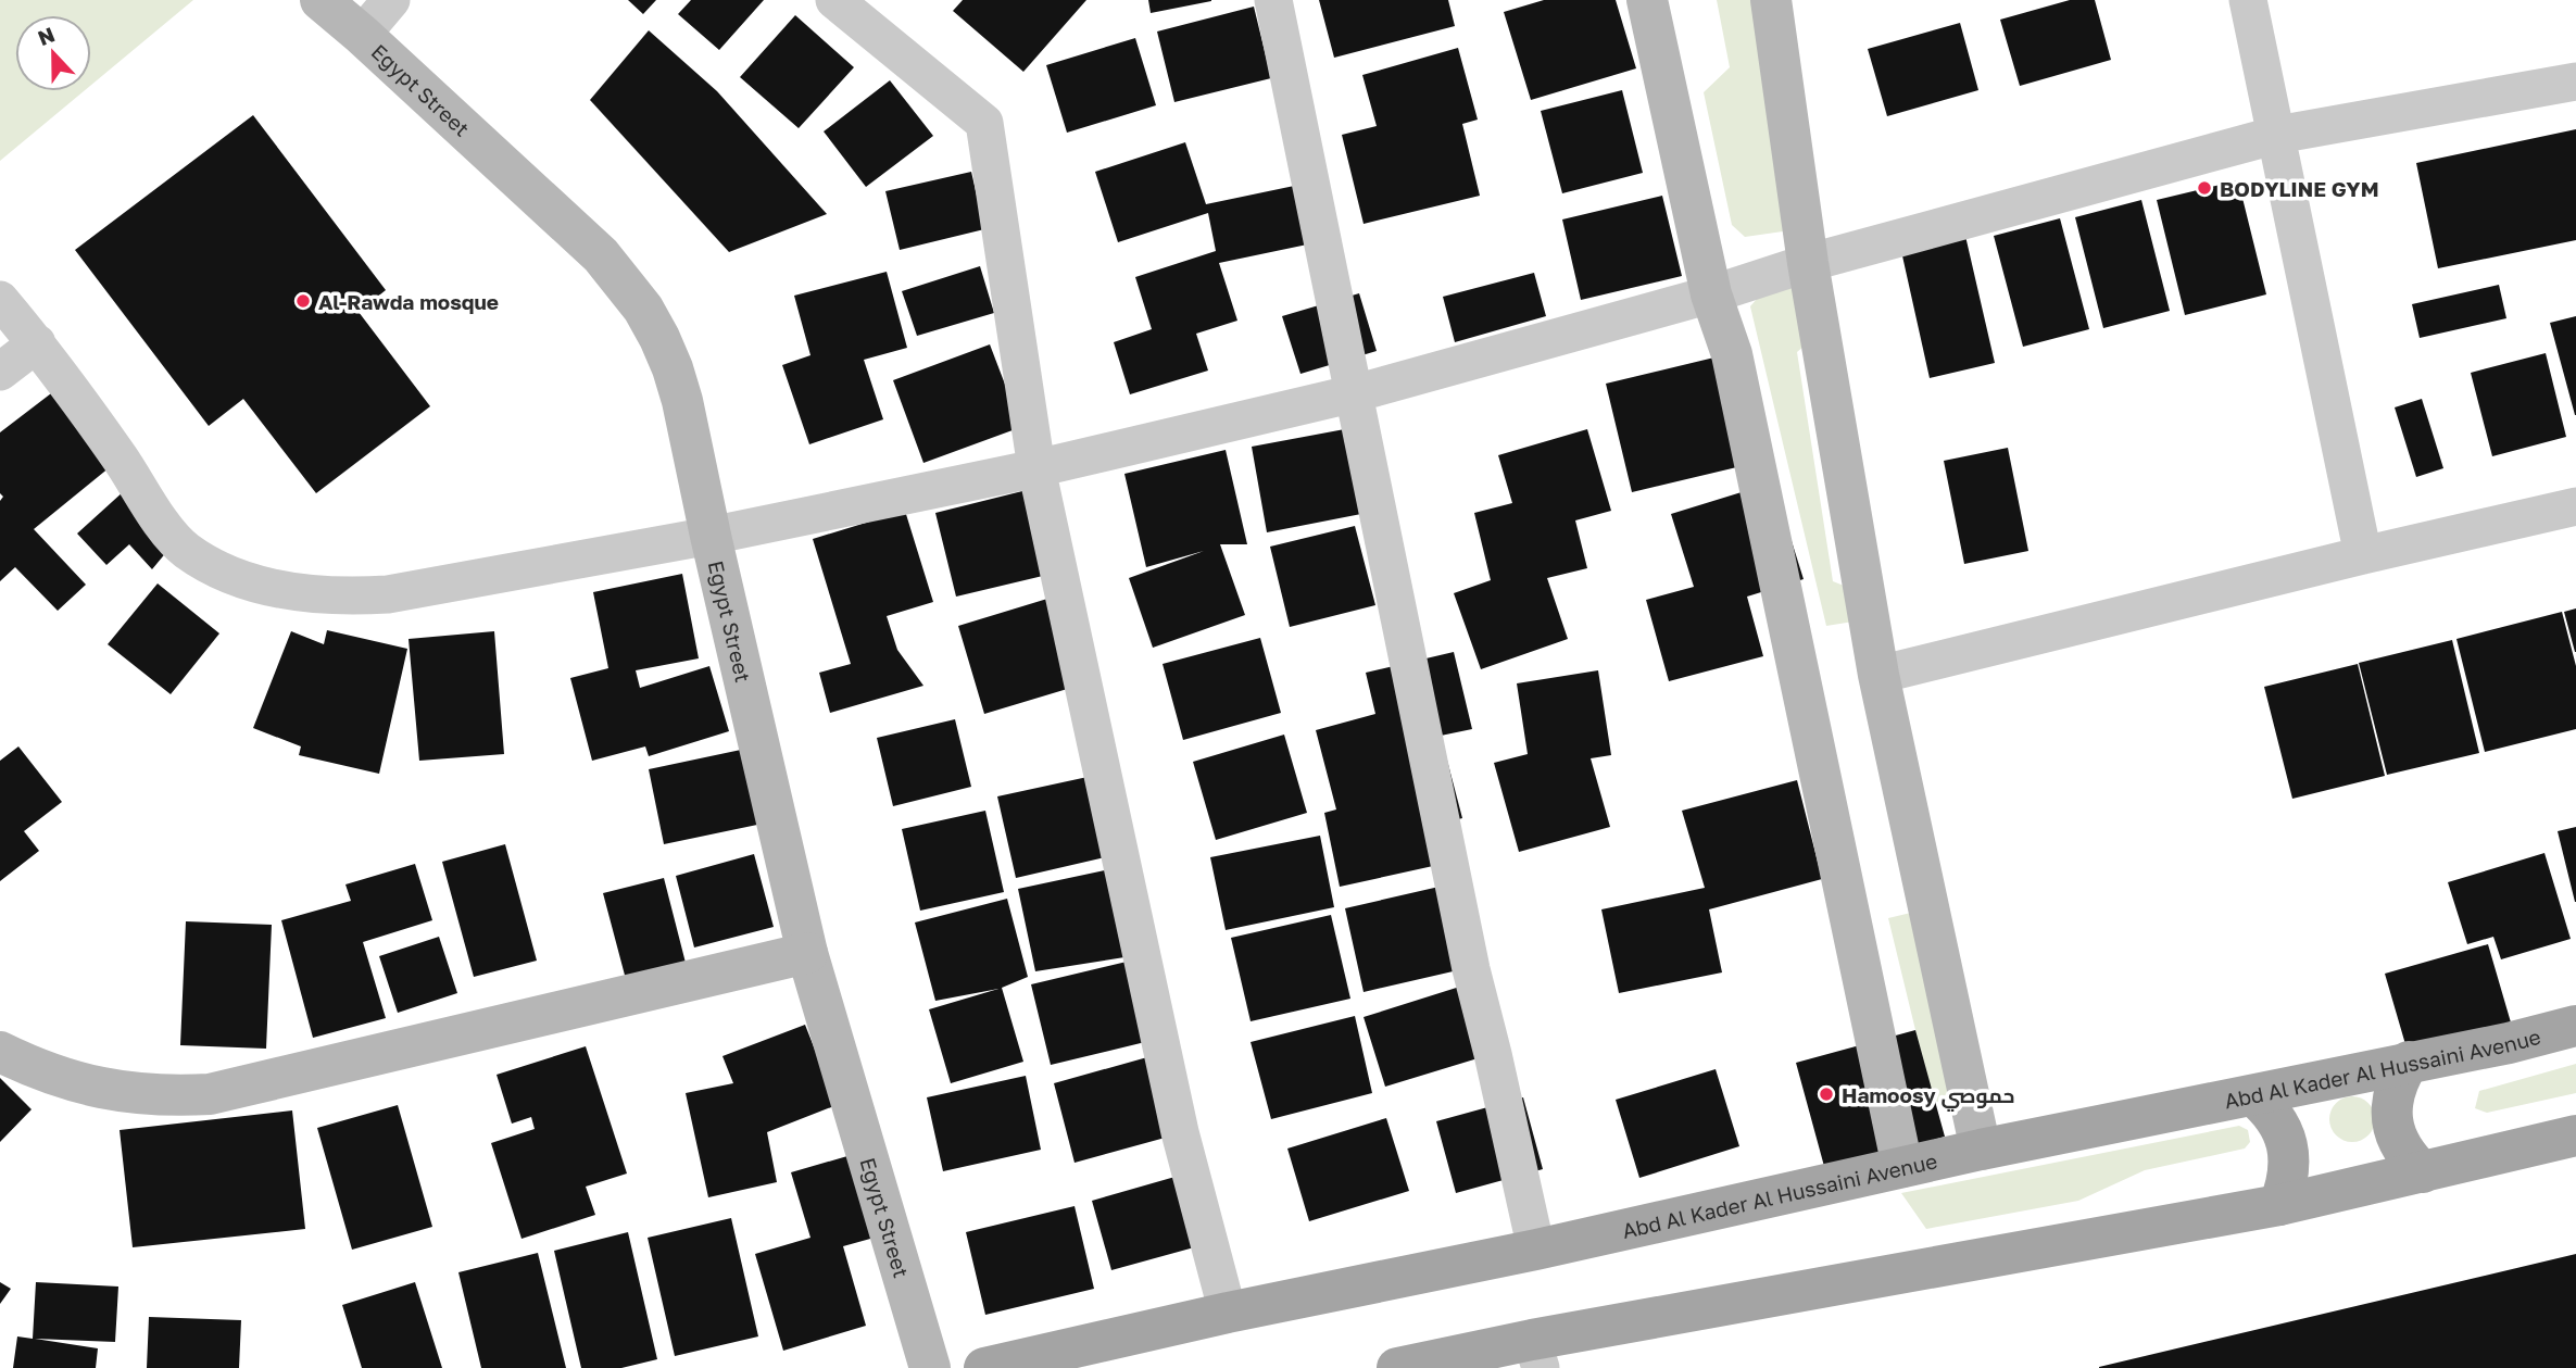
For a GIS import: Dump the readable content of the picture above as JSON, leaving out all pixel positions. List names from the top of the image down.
{
  "streets": {
    "main road": ["Abd Al Kader Al Hussaini Avenue"],
    "street": ["Egypt Street"]
  },
  "places": ["BODYLINE GYM", "Al-Rawda mosque", "Hamoosy حموصي"],
  "north": "top"
}
